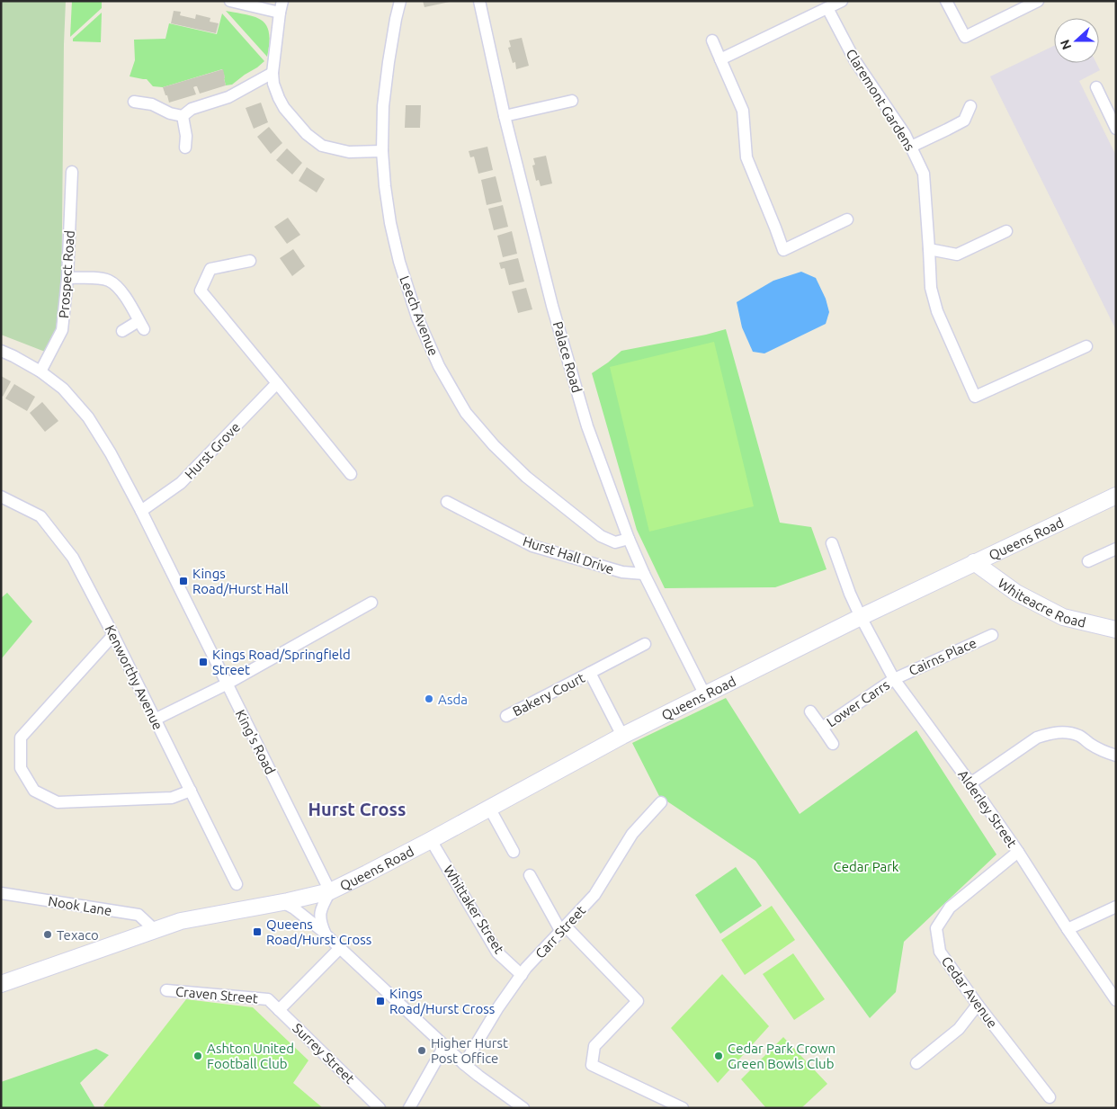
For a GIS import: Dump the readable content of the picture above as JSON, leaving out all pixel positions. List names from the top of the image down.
{
  "streets": {
    "main road": ["Queens Road", "Whiteacre Road"],
    "street": [
      "Claremont Gardens",
      "Prospect Road",
      "Leech Avenue",
      "Palace Road",
      "Hurst Grove",
      "Hurst Hall Drive",
      "Cairns Place",
      "Kenworthy Avenue",
      "Bakery Court",
      "Lower Carrs",
      "King's Road",
      "Alderley Street",
      "Nook Lane",
      "Whittaker Street",
      "Carr Street",
      "Cedar Avenue",
      "Craven Street",
      "Surrey Street"
    ]
  },
  "crossings": [
    ["Prospect Road", "King's Road"],
    ["Leech Avenue", "Palace Road"],
    ["Palace Road", "Queens Road"],
    ["Palace Road", "Hurst Hall Drive"],
    ["Hurst Grove", "King's Road"],
    ["Queens Road", "Whiteacre Road"],
    ["Queens Road", "Bakery Court"],
    ["Queens Road", "King's Road"],
    ["Queens Road", "Alderley Street"],
    ["Queens Road", "Nook Lane"],
    ["Queens Road", "Whittaker Street"],
    ["Cairns Place", "Lower Carrs"],
    ["Cairns Place", "Alderley Street"],
    ["Lower Carrs", "Alderley Street"],
    ["Alderley Street", "Cedar Avenue"],
    ["Whittaker Street", "Carr Street"],
    ["Craven Street", "Surrey Street"]
  ],
  "districts": ["Hurst Cross"],
  "parks": ["Cedar Park"],
  "places": {
    "transit": [
      "Kings Road/Hurst Hall",
      "Kings Road/Springfield Street",
      "Queens Road/Hurst Cross",
      "Kings Road/Hurst Cross"
    ],
    "other": [
      "Asda",
      "Texaco",
      "Higher Hurst Post Office",
      "Ashton United Football Club",
      "Cedar Park Crown Green Bowls Club"
    ]
  },
  "north": "left"
}
